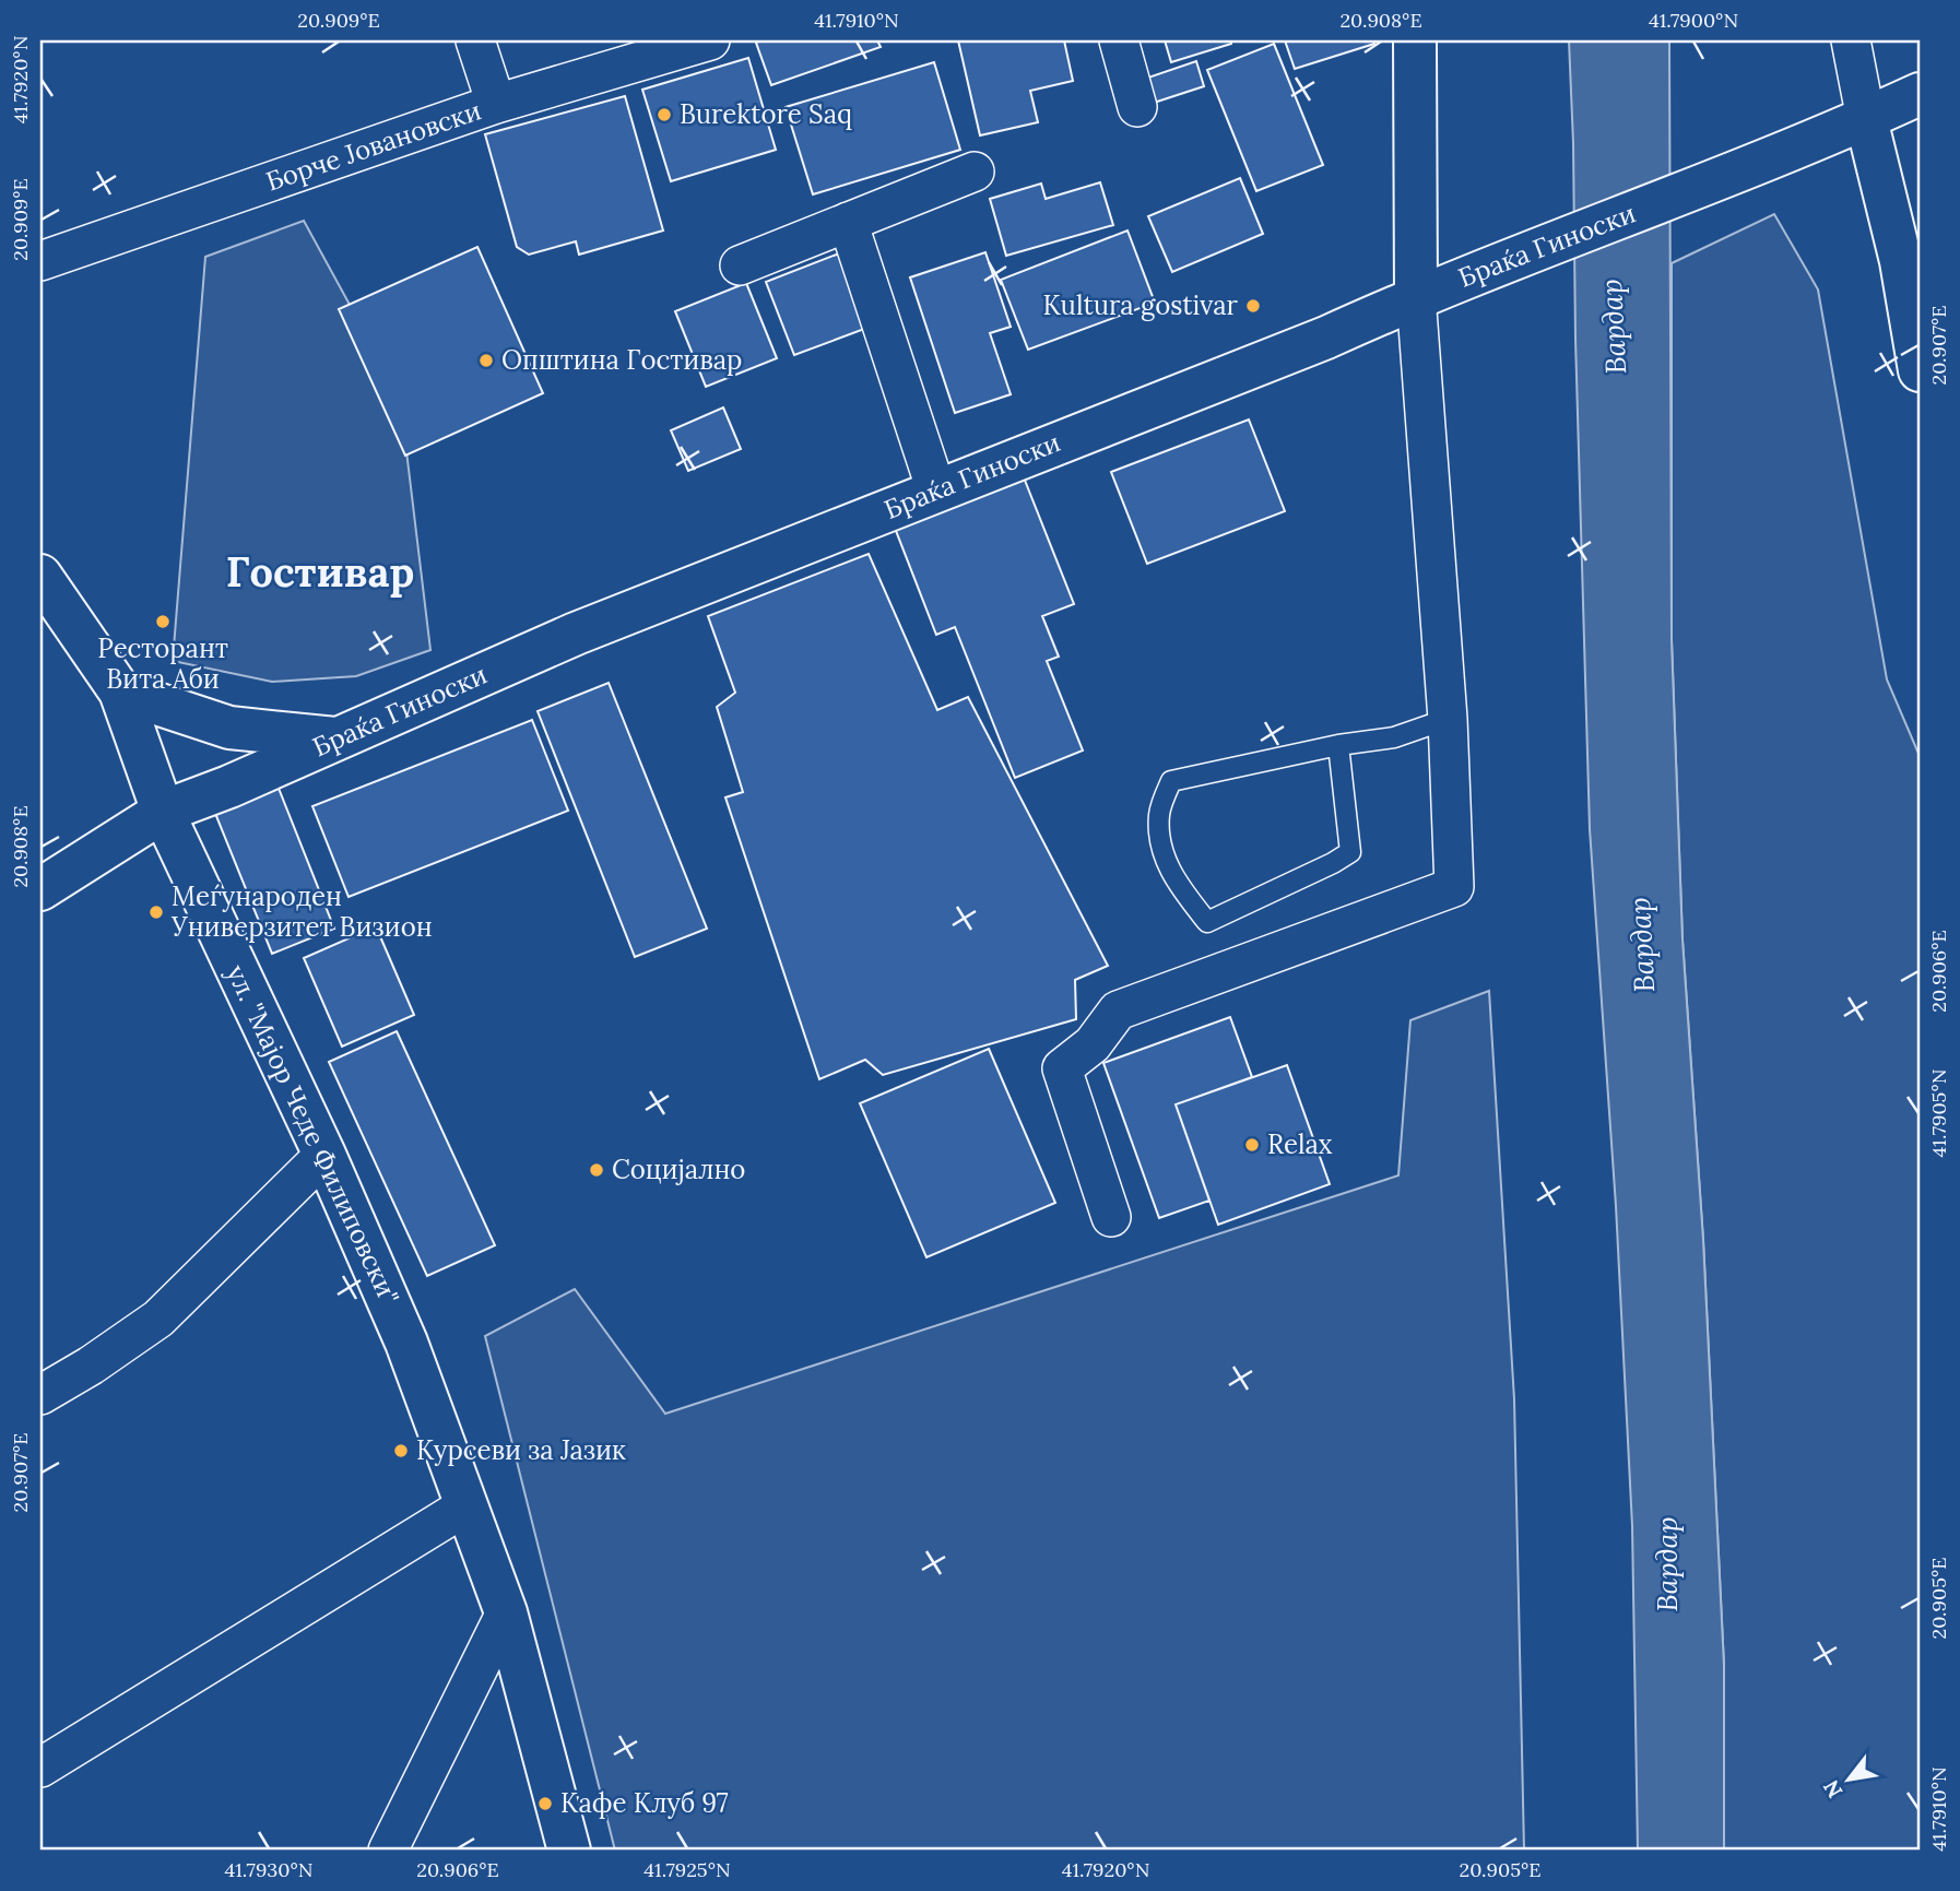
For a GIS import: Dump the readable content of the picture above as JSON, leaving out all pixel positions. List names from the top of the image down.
{
  "streets": {
    "street": ["Борче Јовановски", "Браќа Гиноски", "ул. \"Мајор Чеде Филиповски\""]
  },
  "crossings": [
    ["Браќа Гиноски", "ул. \"Мајор Чеде Филиповски\""]
  ],
  "districts": ["Гостивар"],
  "water": ["Вардар"],
  "places": [
    "Burektore Saq",
    "Kultura gostivar",
    "Општина Гостивар",
    "Ресторант Вита Аби",
    "Меѓународен Универзитет Визион",
    "Relax",
    "Социјално",
    "Курсеви за Јазик",
    "Кафе Клуб 97"
  ],
  "north": "bottom left",
  "coordinates": [
    "20.909°E",
    "41.7910°N",
    "20.908°E",
    "41.7900°N",
    "41.7920°N",
    "20.907°E",
    "20.906°E",
    "41.7905°N",
    "20.905°E",
    "41.7930°N",
    "41.7925°N"
  ]
}
